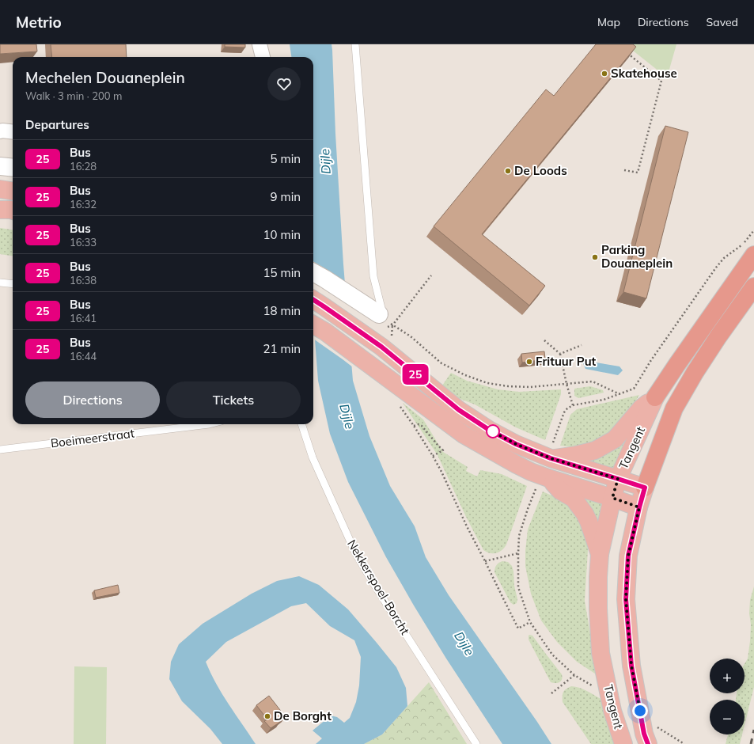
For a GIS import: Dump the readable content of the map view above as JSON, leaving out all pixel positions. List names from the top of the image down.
{
  "streets": {
    "highway": ["Tangent"],
    "lane": ["Boeimeerstraat", "Nekkerspoel-Borcht"]
  },
  "water": ["Dijle"],
  "places": [
    "Skatehouse",
    "De Loods",
    "Parking Douaneplein",
    "Frituur Put",
    "De Borght"
  ],
  "lines": ["bus line 25"],
  "page": {
    "header": "Metrio",
    "nav": ["Map", "Directions", "Saved"],
    "on_map": "25",
    "heading": [
      ["Mechelen Douaneplein", "Walk · 3 min · 200 m"],
      "Departures"
    ],
    "list": [
      {
        "mark": "25",
        "name": "Bus",
        "note": "16:28",
        "value": "5 min"
      },
      {
        "mark": "25",
        "name": "Bus",
        "note": "16:32",
        "value": "9 min"
      },
      {
        "mark": "25",
        "name": "Bus",
        "note": "16:33",
        "value": "10 min"
      },
      {
        "mark": "25",
        "name": "Bus",
        "note": "16:38",
        "value": "15 min"
      },
      {
        "mark": "25",
        "name": "Bus",
        "note": "16:41",
        "value": "18 min"
      },
      {
        "mark": "25",
        "name": "Bus",
        "note": "16:44",
        "value": "21 min"
      }
    ],
    "buttons": ["Directions", "Tickets"],
    "map_buttons": ["+", "−"]
  }
}
